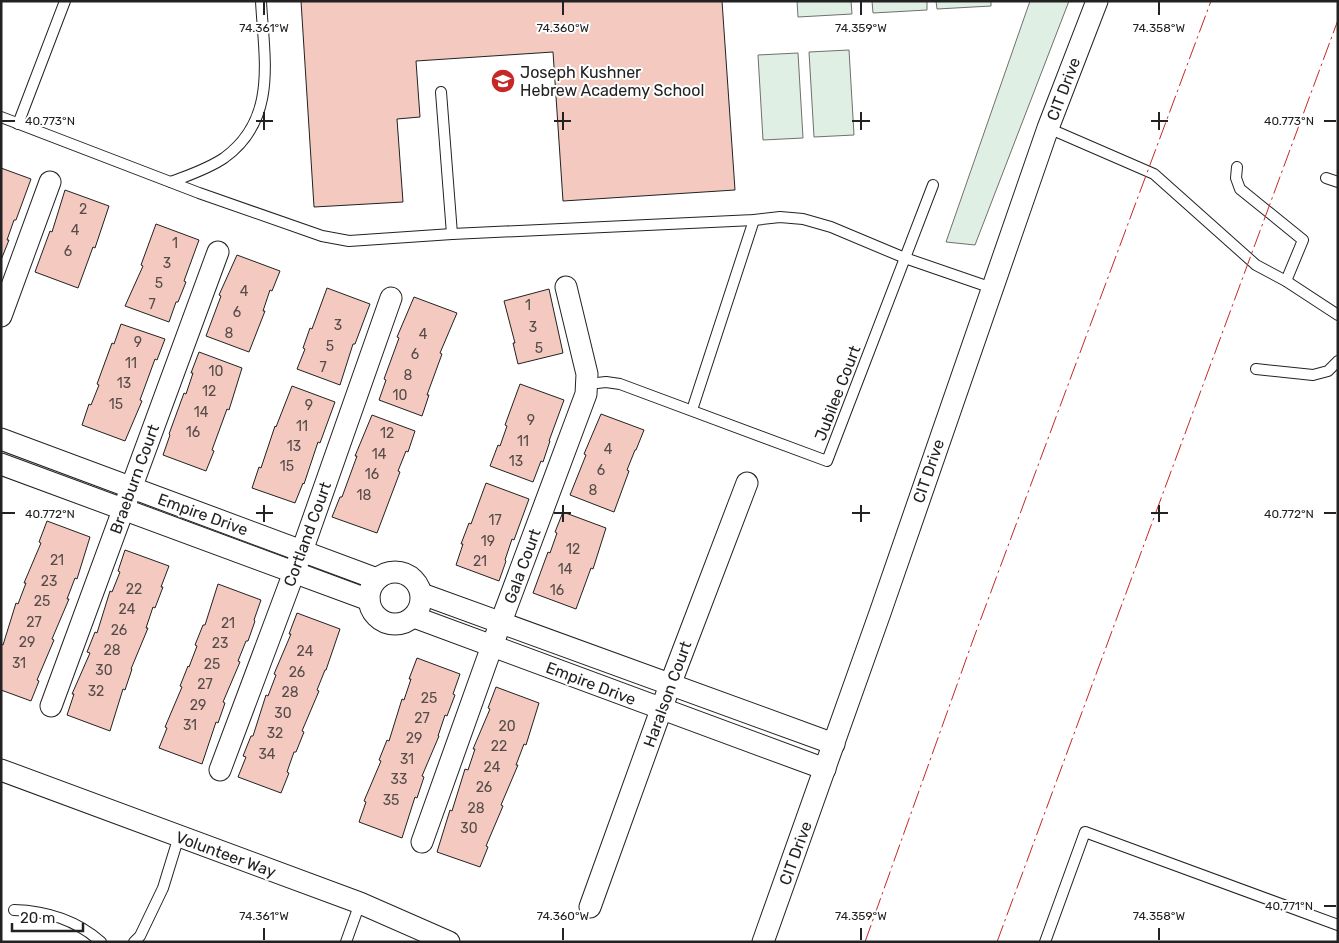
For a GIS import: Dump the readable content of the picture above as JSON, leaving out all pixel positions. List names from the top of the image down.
{
  "streets": {
    "street": [
      "CIT Drive",
      "Braeburn Court",
      "Empire Drive",
      "Cortland Court",
      "Gala Court",
      "Haralson Court",
      "Volunteer Way"
    ],
    "lane": ["Jubilee Court"]
  },
  "crossings": [
    ["CIT Drive", "Empire Drive"],
    ["Jubilee Court", "Gala Court"],
    ["Braeburn Court", "Empire Drive"],
    ["Empire Drive", "Cortland Court"],
    ["Empire Drive", "Gala Court"],
    ["Empire Drive", "Haralson Court"]
  ],
  "places": {
    "school or university": ["Joseph Kushner Hebrew Academy School"]
  },
  "house_numbers": [
    "2",
    "4",
    "1",
    "6",
    "3",
    "5",
    "4",
    "7",
    "1",
    "6",
    "3",
    "3",
    "8",
    "4",
    "9",
    "5",
    "5",
    "6",
    "11",
    "7",
    "10",
    "8",
    "13",
    "12",
    "10",
    "15",
    "9",
    "14",
    "9",
    "11",
    "16",
    "12",
    "11",
    "13",
    "4",
    "14",
    "13",
    "15",
    "6",
    "16",
    "8",
    "18",
    "17",
    "19",
    "12",
    "21",
    "21",
    "14",
    "23",
    "22",
    "16",
    "25",
    "24",
    "27",
    "21",
    "26",
    "29",
    "23",
    "28",
    "24",
    "31",
    "25",
    "30",
    "26",
    "27",
    "32",
    "28",
    "25",
    "29",
    "30",
    "27",
    "31",
    "20",
    "32",
    "29",
    "22",
    "34",
    "31",
    "24",
    "33",
    "26",
    "35",
    "28",
    "30"
  ],
  "scale_bar": "20 m",
  "coordinates": [
    "74.361°W",
    "74.360°W",
    "74.359°W",
    "74.358°W",
    "40.773°N",
    "40.772°N",
    "40.771°N"
  ]
}
